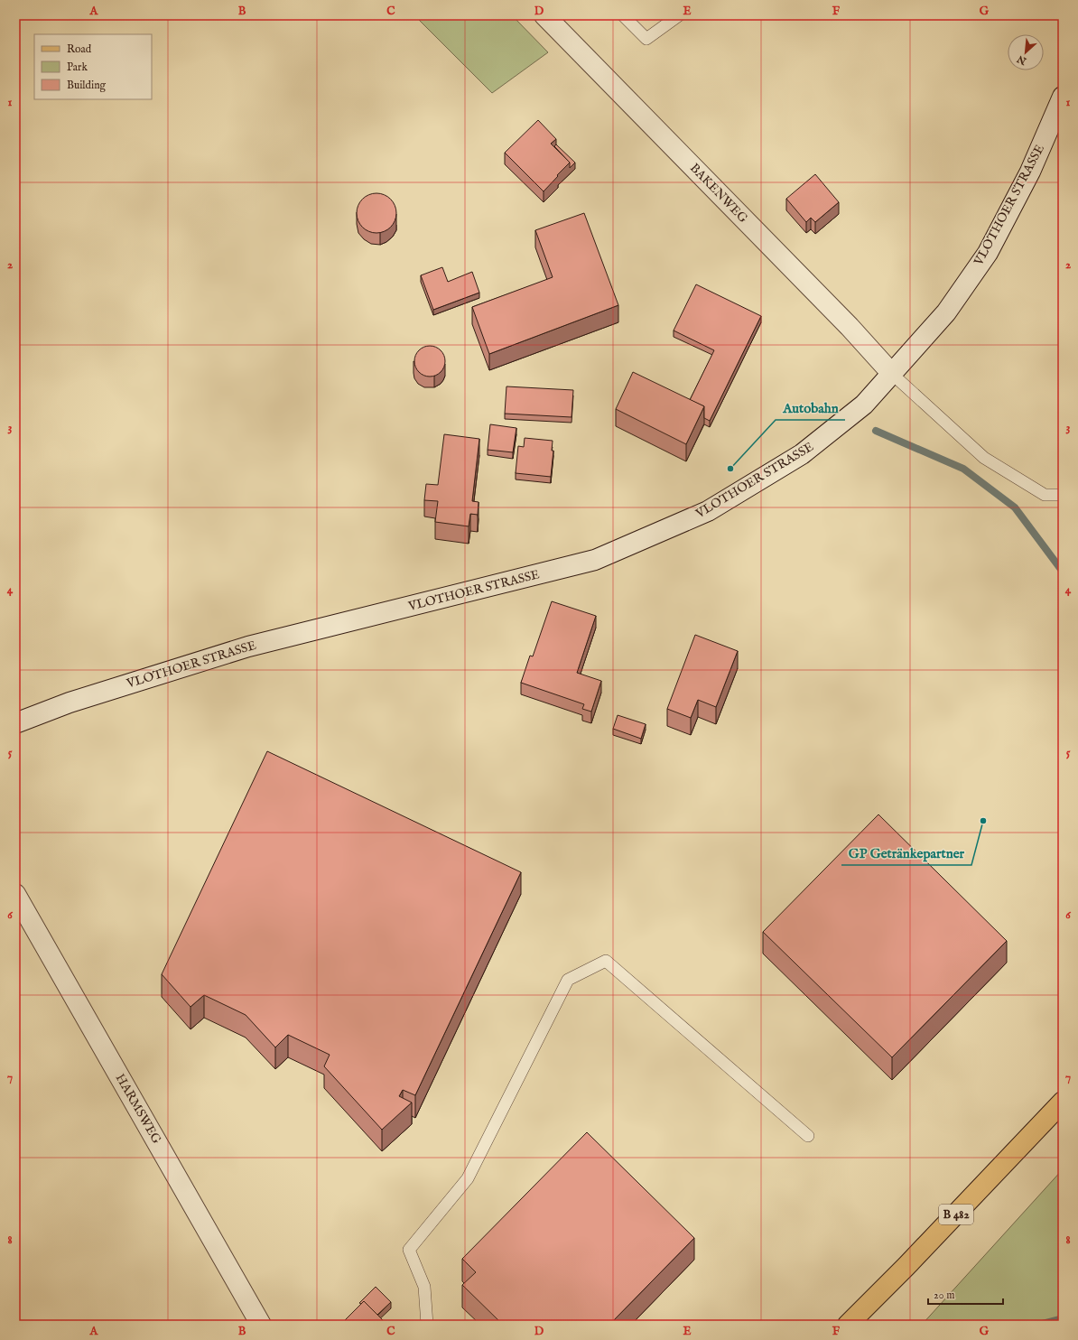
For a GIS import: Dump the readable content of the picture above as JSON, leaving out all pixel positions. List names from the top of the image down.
{
  "streets": {
    "main road": ["B 482"],
    "street": ["BAKENWEG", "VLOTHOER STRASSE", "HARMSWEG"]
  },
  "crossings": [
    ["BAKENWEG", "VLOTHOER STRASSE"]
  ],
  "places": ["Autobahn", "GP Getränkepartner"],
  "legend": ["Road", "Park", "Building"],
  "scale_bar": "20 m",
  "north": "bottom left",
  "grid": {
    "columns": [
      "A",
      "B",
      "C",
      "D",
      "E",
      "F",
      "G"
    ],
    "rows": [
      "1",
      "2",
      "3",
      "4",
      "5",
      "6",
      "7",
      "8"
    ]
  }
}
